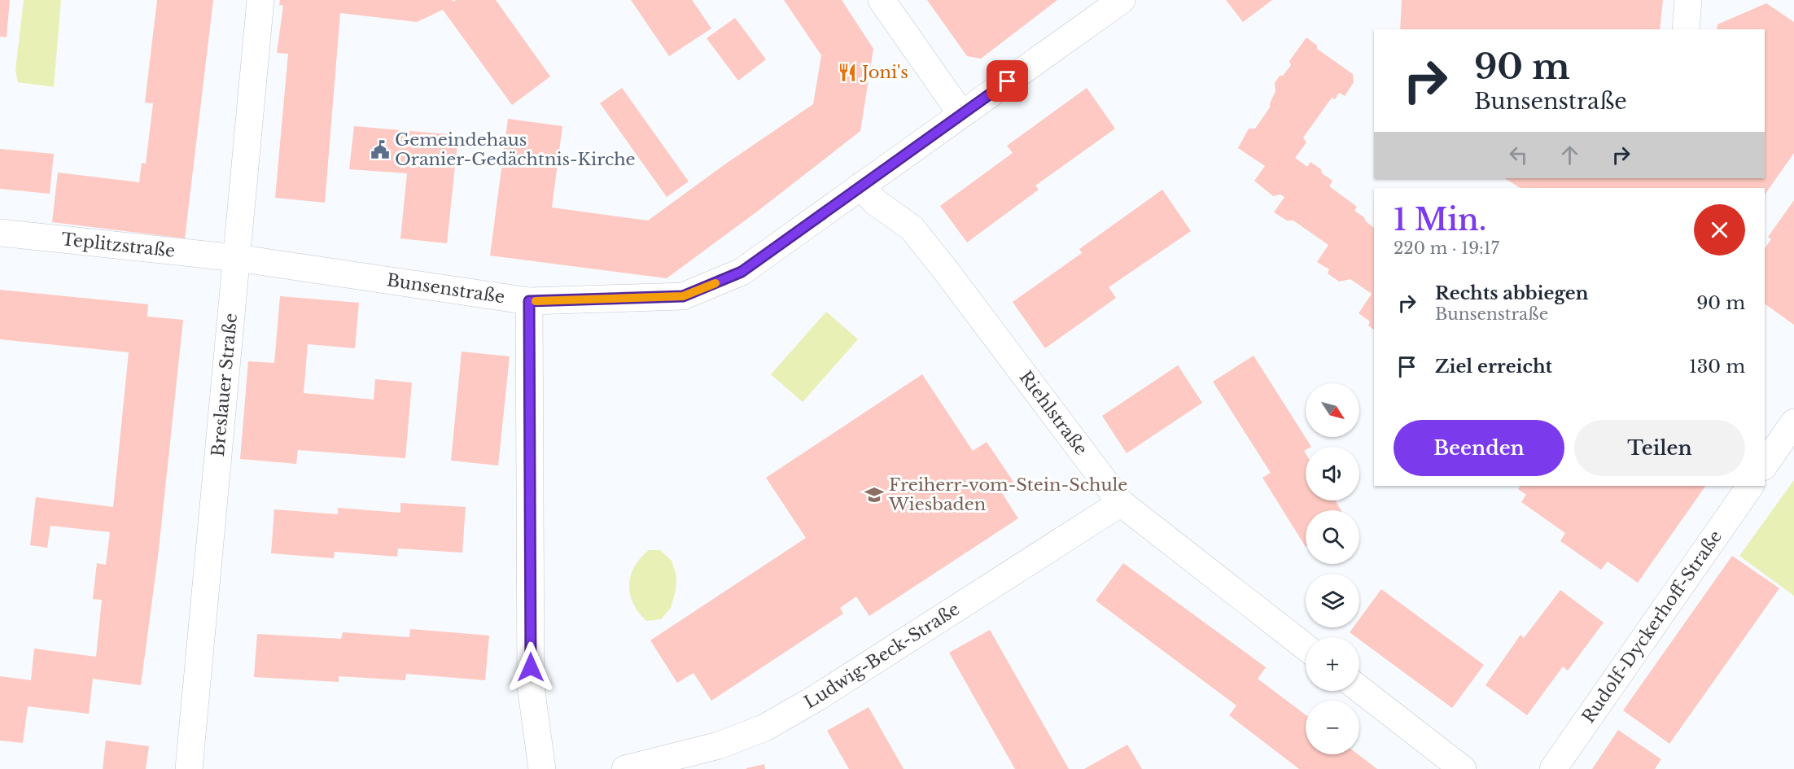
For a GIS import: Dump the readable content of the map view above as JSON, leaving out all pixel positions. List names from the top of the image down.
{
  "streets": {
    "street": [
      "Teplitzstraße",
      "Bunsenstraße",
      "Breslauer Straße",
      "Riehlstraße",
      "Rudolf-Dyckerhoff-Straße",
      "Ludwig-Beck-Straße"
    ]
  },
  "crossings": [
    ["Teplitzstraße", "Bunsenstraße"],
    ["Teplitzstraße", "Breslauer Straße"],
    ["Bunsenstraße", "Breslauer Straße"],
    ["Bunsenstraße", "Riehlstraße"],
    ["Riehlstraße", "Ludwig-Beck-Straße"]
  ],
  "places": {
    "restaurant": ["Joni's"],
    "public building": ["Gemeindehaus Oranier-Gedächtnis-Kirche"],
    "school or university": ["Freiherr-vom-Stein-Schule Wiesbaden"]
  },
  "north": "bottom right",
  "page": {
    "turn": ["90 m", "Bunsenstraße"],
    "heading": ["1 Min.", "220 m · 19:17"],
    "list": [
      {
        "name": "Rechts abbiegen",
        "note": "Bunsenstraße",
        "value": "90 m"
      },
      {
        "name": "Ziel erreicht",
        "value": "130 m"
      }
    ],
    "map_buttons": ["+", "−"],
    "buttons": ["Beenden", "Teilen"]
  }
}
